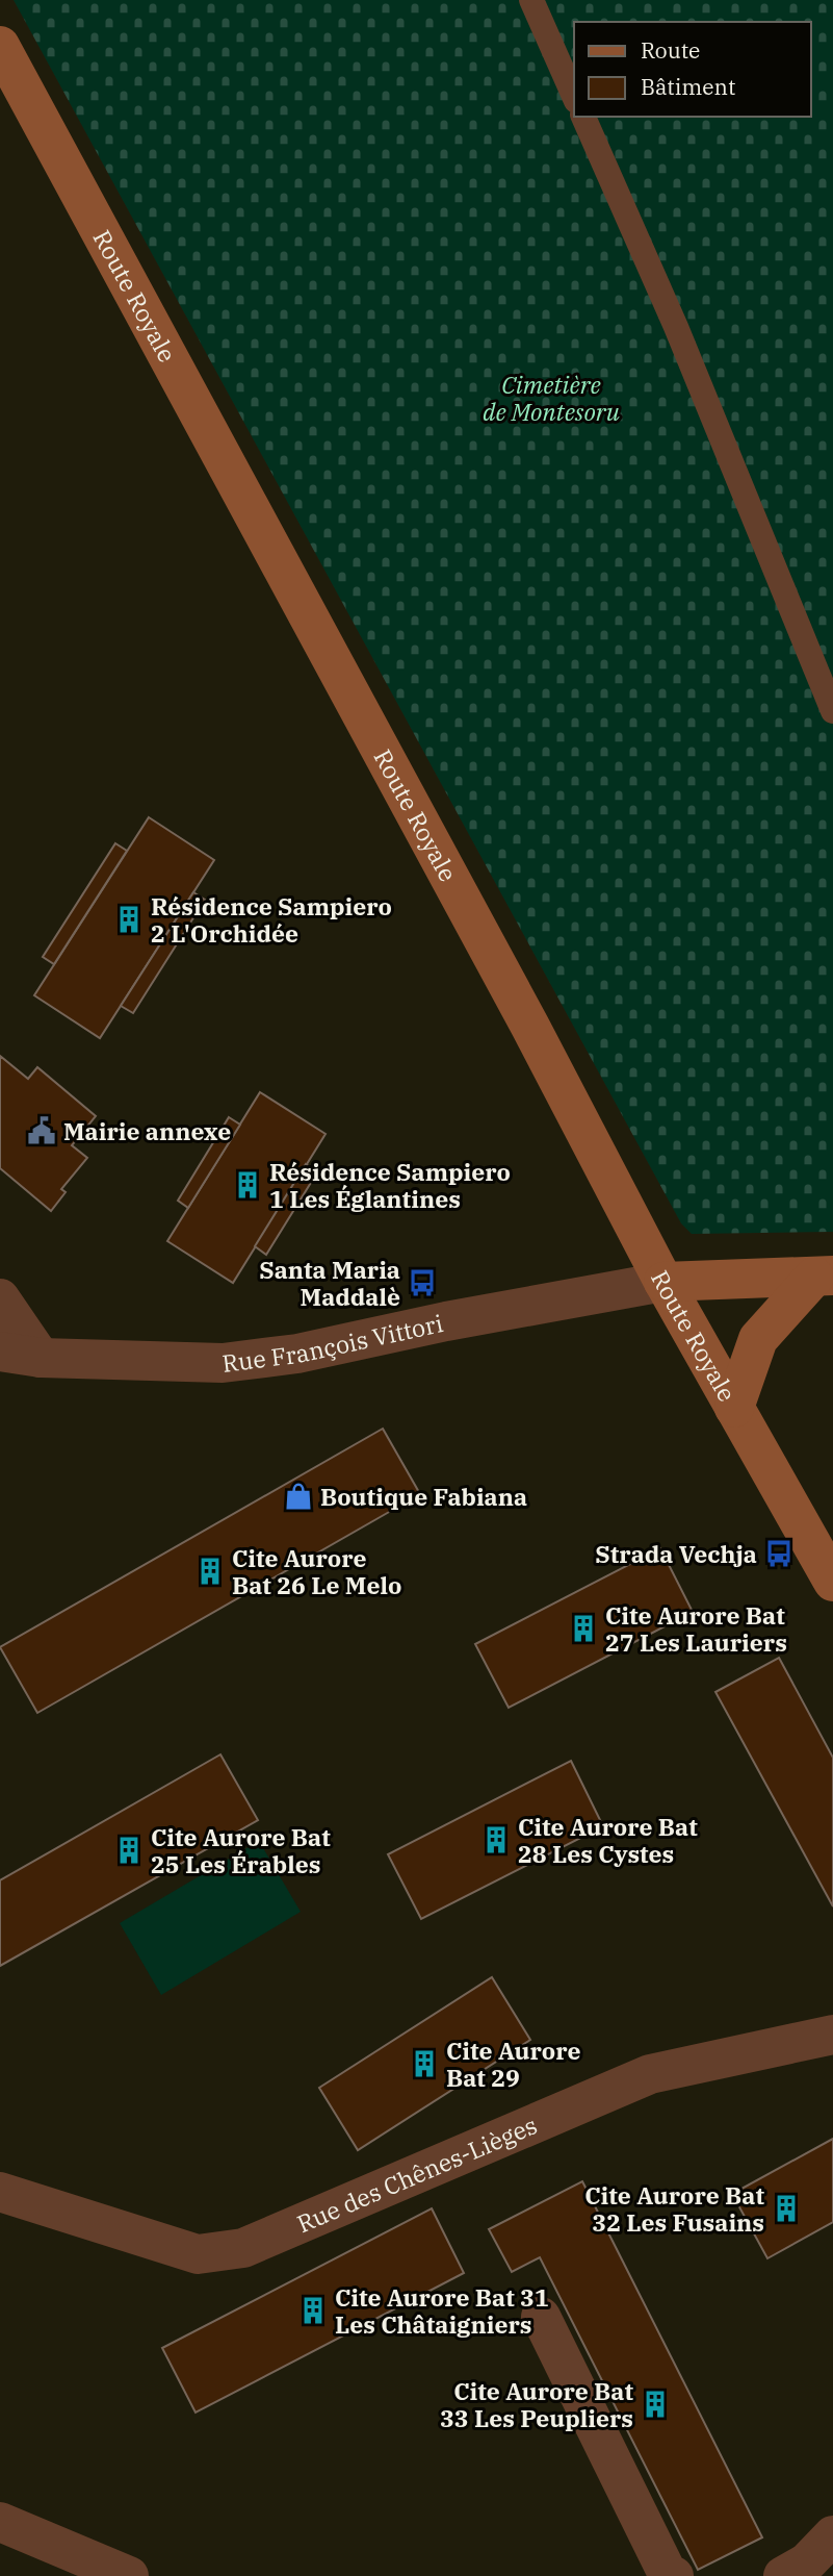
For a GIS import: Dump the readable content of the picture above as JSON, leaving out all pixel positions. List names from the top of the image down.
{
  "streets": {
    "main road": ["Route Royale"],
    "street": ["Rue François Vittori", "Rue des Chênes-Lièges"]
  },
  "crossings": [
    ["Route Royale", "Rue François Vittori"]
  ],
  "parks": ["Cimetière de Montesoru"],
  "places": {
    "building": [
      "Résidence Sampiero 2 L'Orchidée",
      "Résidence Sampiero 1 Les Églantines",
      "Cite Aurore Bat 26 Le Melo",
      "Cite Aurore Bat 27 Les Lauriers",
      "Cite Aurore Bat 28 Les Cystes",
      "Cite Aurore Bat 25 Les Érables",
      "Cite Aurore Bat 29",
      "Cite Aurore Bat 32 Les Fusains",
      "Cite Aurore Bat 31 Les Châtaigniers",
      "Cite Aurore Bat 33 Les Peupliers"
    ],
    "public building": ["Mairie annexe"],
    "bus stop": ["Santa Maria Maddalè", "Strada Vechja"],
    "shop": ["Boutique Fabiana"]
  },
  "legend": ["Route", "Bâtiment"]
}
